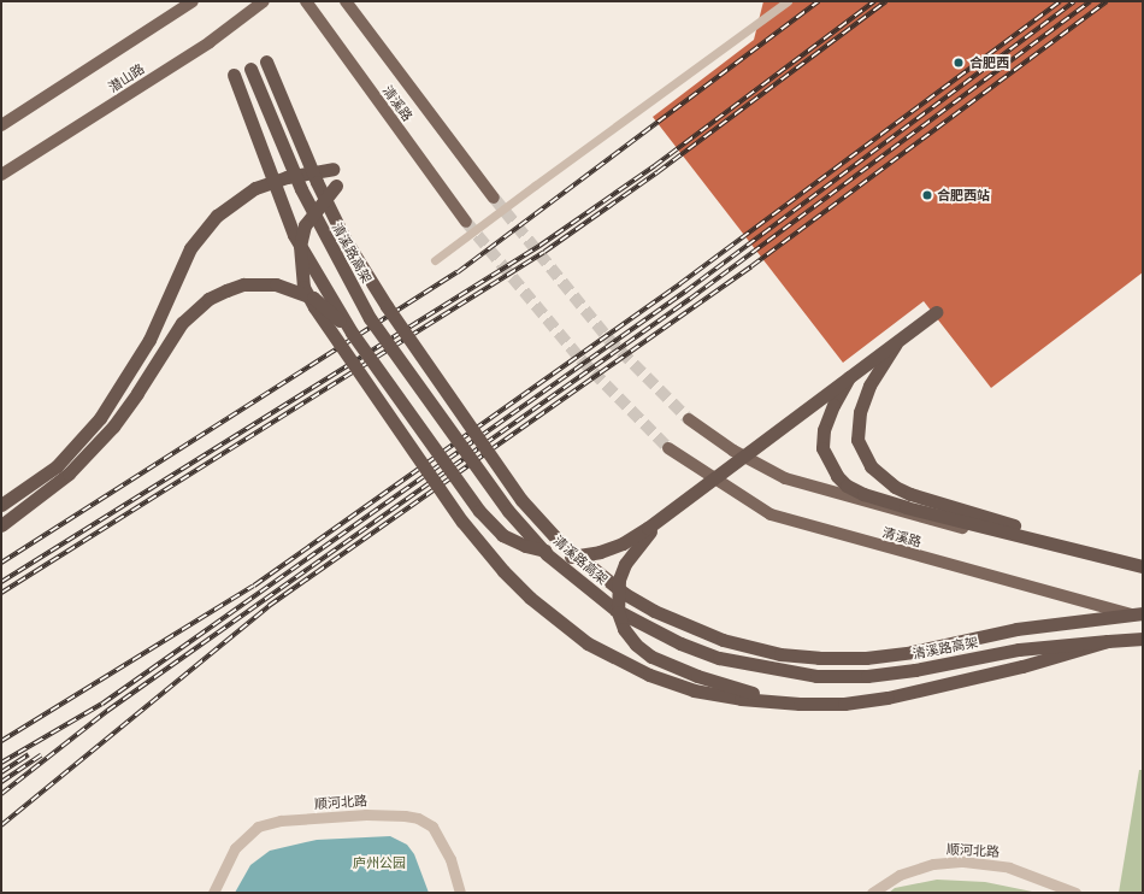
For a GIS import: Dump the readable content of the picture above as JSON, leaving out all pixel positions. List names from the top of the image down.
{
  "streets": {
    "highway": ["清溪路高架"],
    "main road": ["潜山路", "清溪路"],
    "street": ["顺河北路"]
  },
  "crossings": [
    ["清溪路", "清溪路高架"]
  ],
  "parks": ["庐州公园"],
  "places": ["合肥西", "合肥西站"]
}
